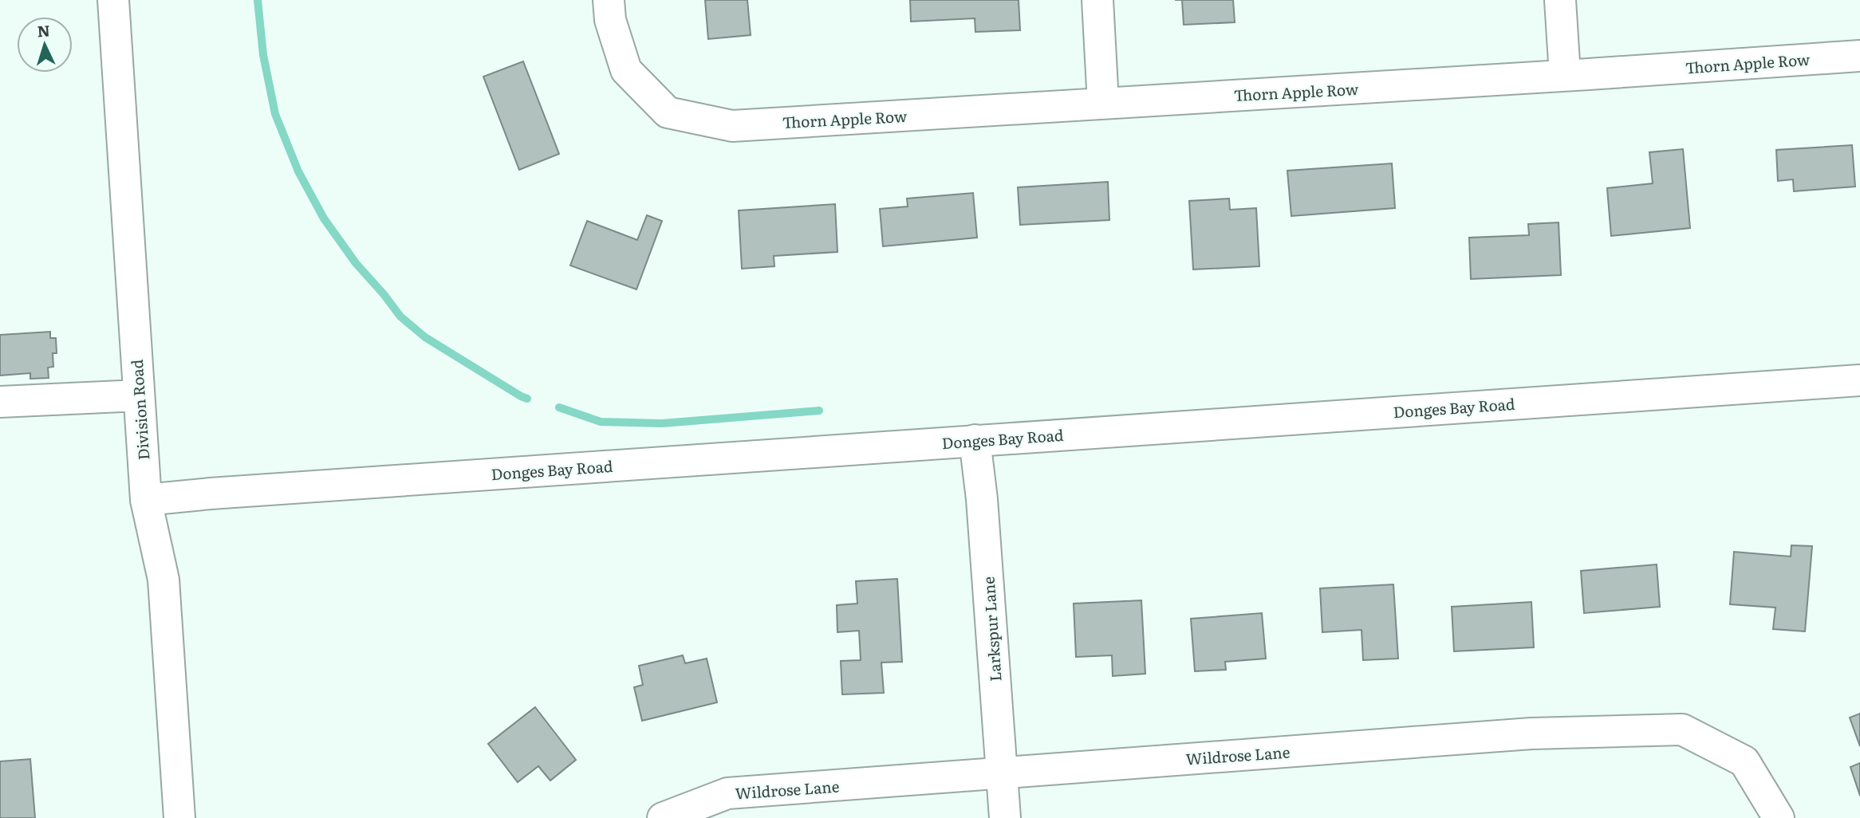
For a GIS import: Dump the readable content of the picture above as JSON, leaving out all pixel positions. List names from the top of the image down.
{
  "streets": {
    "street": [
      "Thorn Apple Row",
      "Donges Bay Road",
      "Division Road",
      "Larkspur Lane",
      "Wildrose Lane"
    ]
  },
  "crossings": [
    ["Donges Bay Road", "Division Road"],
    ["Donges Bay Road", "Larkspur Lane"],
    ["Larkspur Lane", "Wildrose Lane"]
  ],
  "north": "top"
}
